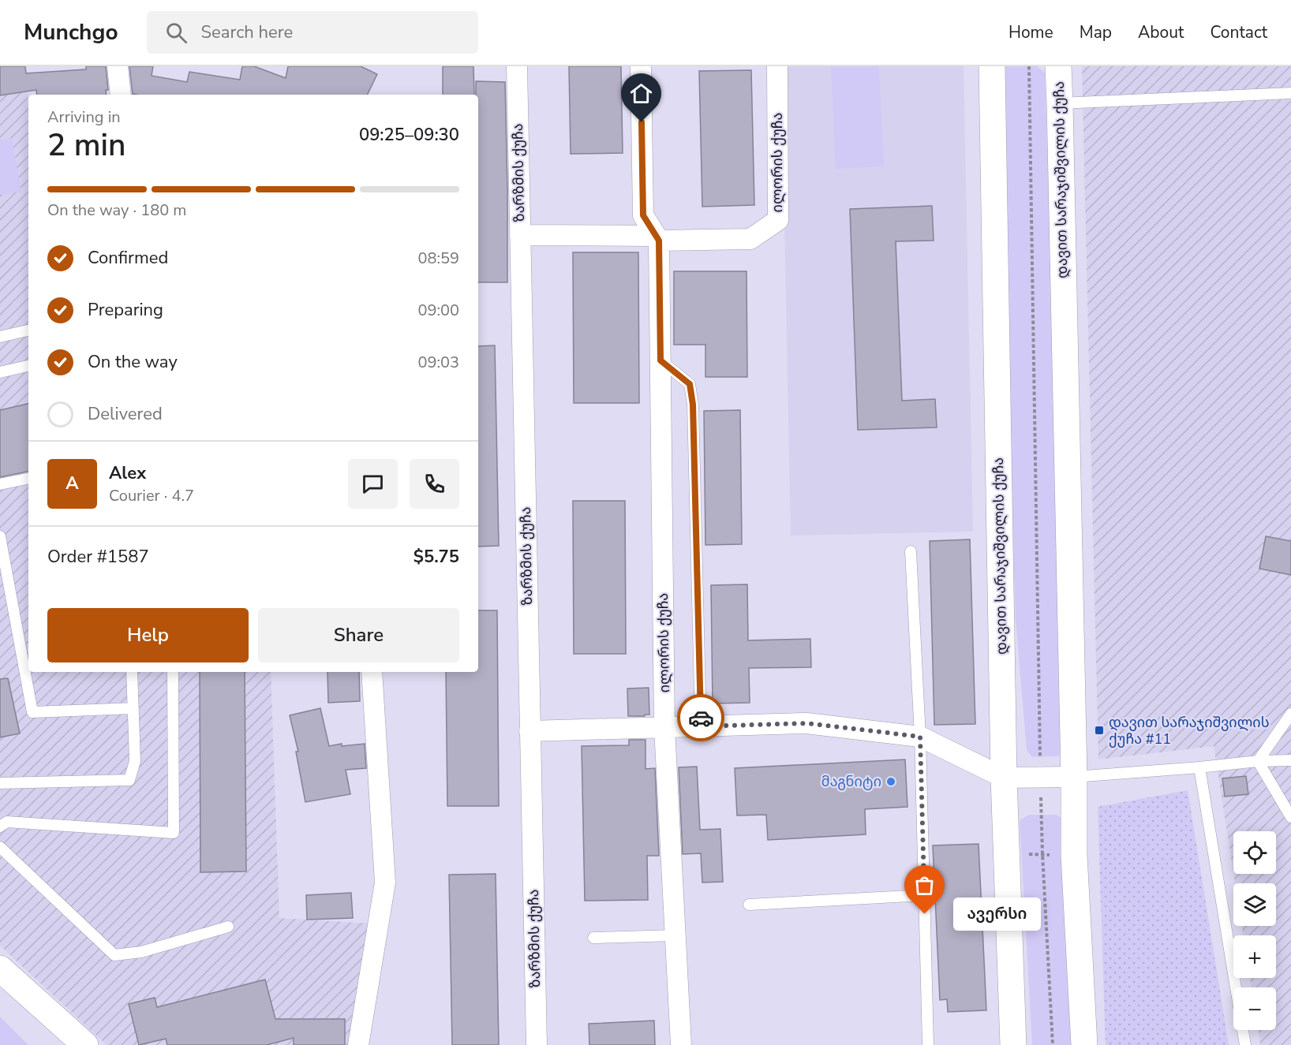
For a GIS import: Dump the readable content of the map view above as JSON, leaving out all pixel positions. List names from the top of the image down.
{
  "streets": {
    "main road": ["დავით სარაჯიშვილის ქუჩა"],
    "street": ["ილორის ქუჩა", "ზარზმის ქუჩა"]
  },
  "places": {
    "transit": ["დავით სარაჯიშვილის ქუჩა #11"],
    "other": ["მაგნიტი", "ავერსი"]
  },
  "page": {
    "header": "Munchgo",
    "search": "Search here",
    "nav": [
      "Home",
      "Map",
      "About",
      "Contact"
    ],
    "heading": ["2 min", "Arriving in", "09:25–09:30"],
    "panel": [
      "Alex",
      "Courier · 4.7",
      "Order #1587",
      "$5.75"
    ],
    "bar": "On the way · 180 m",
    "list": [
      ["Confirmed", "08:59"],
      ["Preparing", "09:00"],
      ["On the way", "09:03"],
      "Delivered"
    ],
    "round": "A",
    "buttons": ["Help", "Share"],
    "map_buttons": ["+", "−"],
    "bubble": "ავერსი"
  }
}
